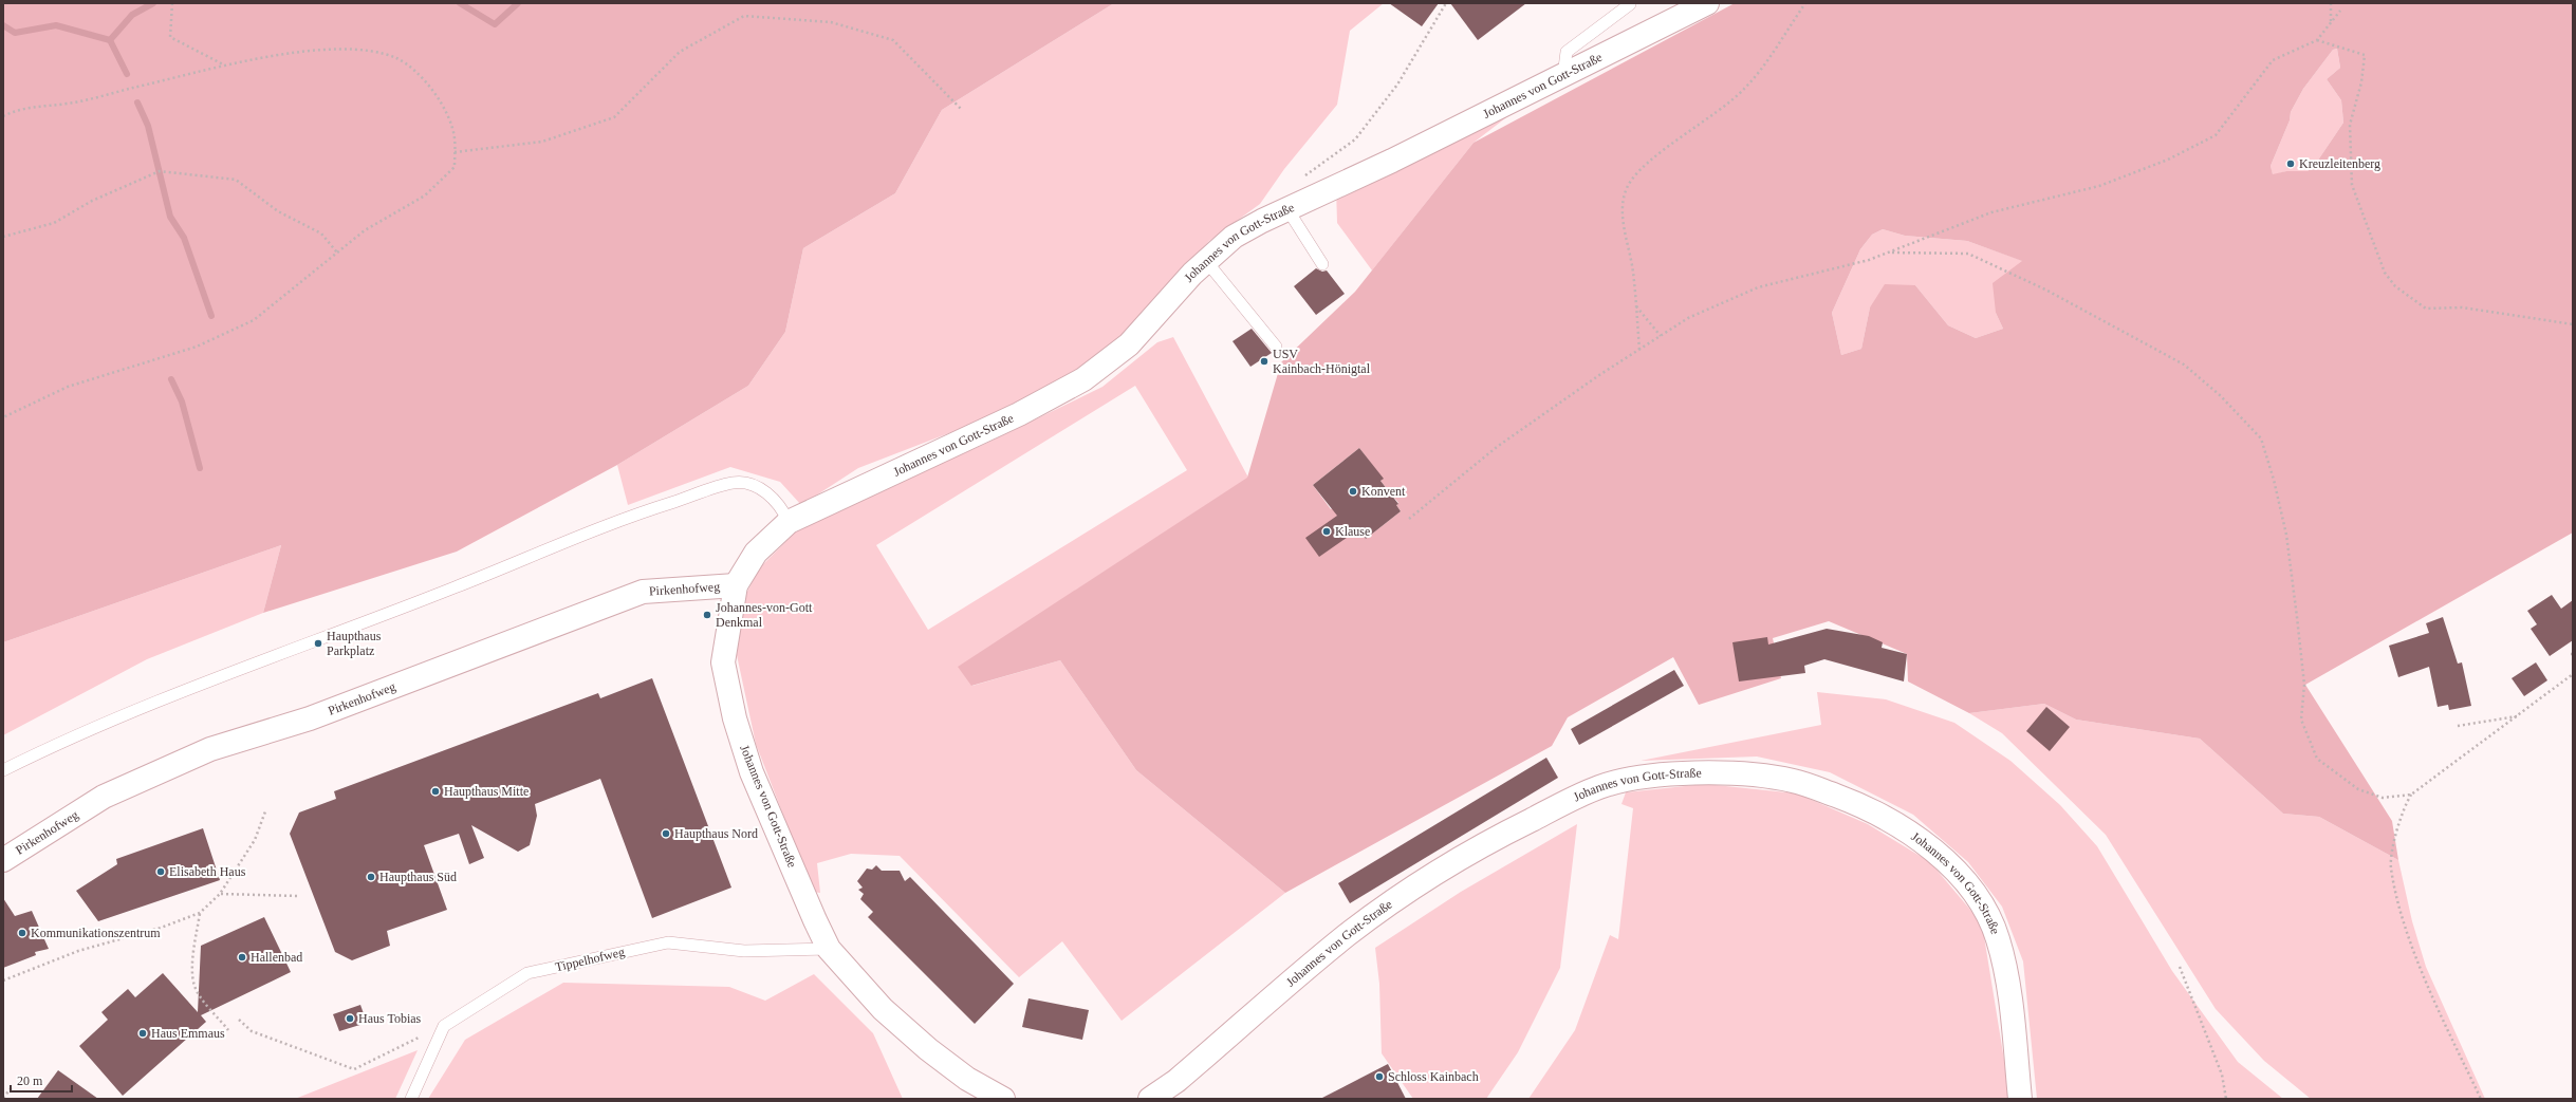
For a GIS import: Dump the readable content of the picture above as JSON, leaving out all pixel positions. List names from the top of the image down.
{
  "streets": {
    "street": ["Johannes von Gott-Straße", "Pirkenhofweg"],
    "lane": ["Tippelhofweg"]
  },
  "crossings": [
    ["Johannes von Gott-Straße", "Pirkenhofweg"],
    ["Johannes von Gott-Straße", "Tippelhofweg"]
  ],
  "places": [
    "Kreuzleitenberg",
    "USV Kainbach-Hönigtal",
    "Konvent",
    "Klause",
    "Johannes-von-Gott Denkmal",
    "Haupthaus Parkplatz",
    "Haupthaus Mitte",
    "Haupthaus Nord",
    "Elisabeth Haus",
    "Haupthaus Süd",
    "Kommunikationszentrum",
    "Hallenbad",
    "Haus Tobias",
    "Haus Emmaus",
    "Schloss Kainbach"
  ],
  "scale_bar": "20 m"
}
